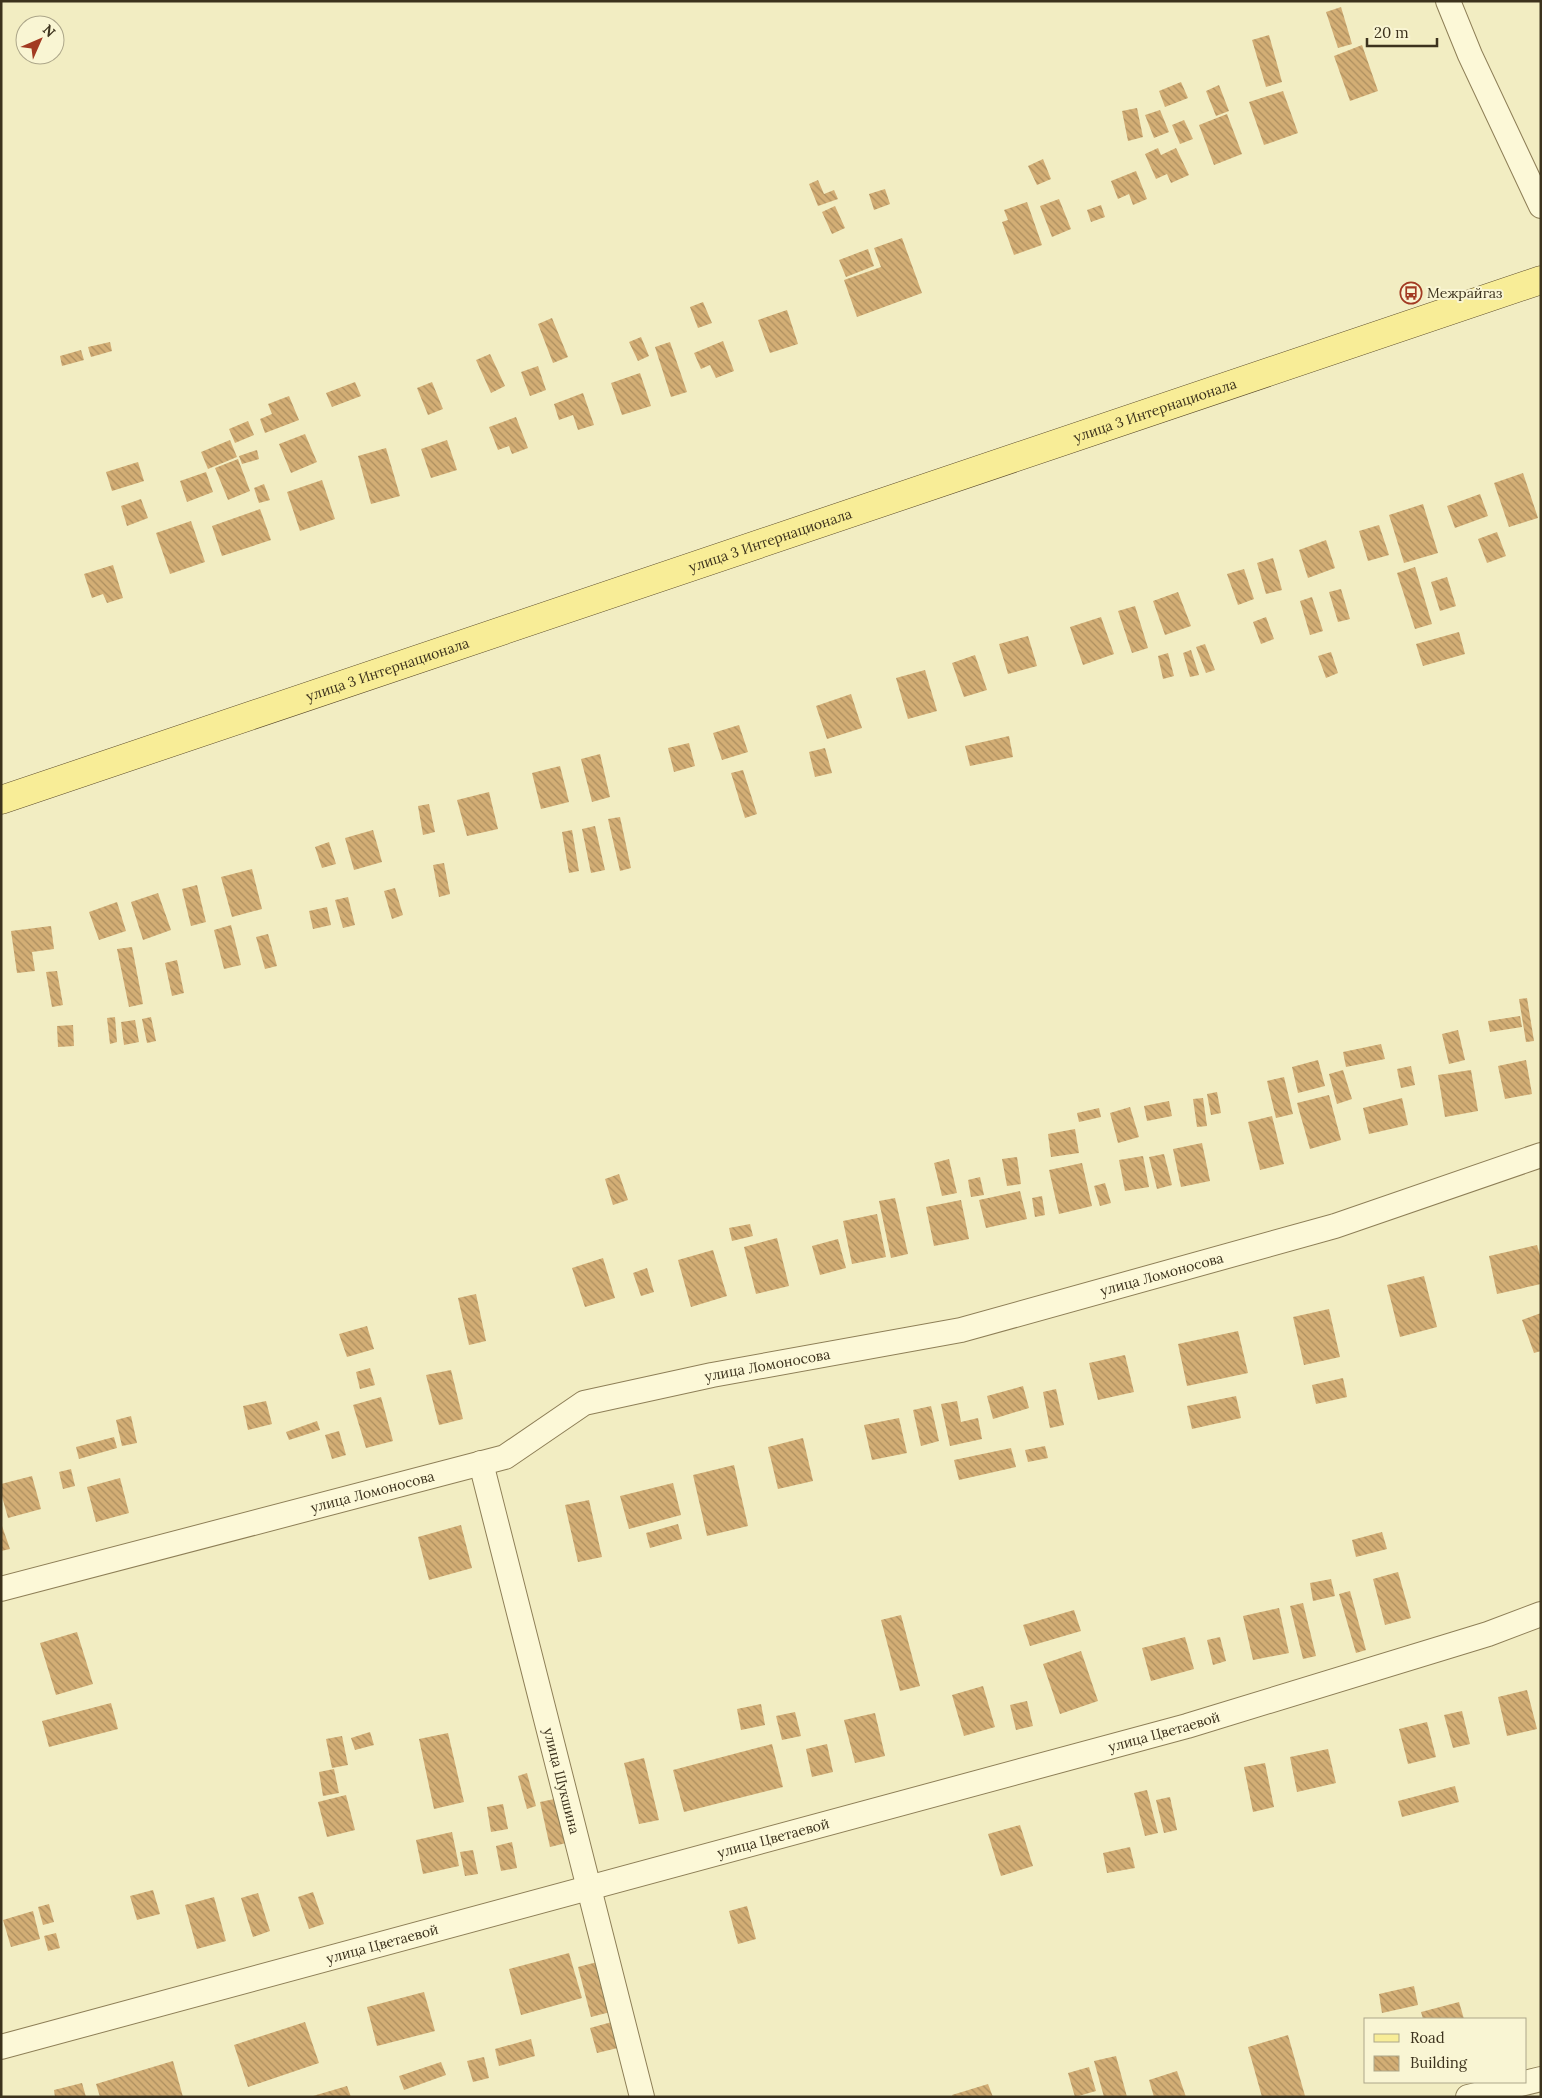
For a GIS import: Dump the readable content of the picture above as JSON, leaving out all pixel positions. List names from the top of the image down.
{
  "streets": {
    "main road": ["улица 3 Интернационала"],
    "street": ["улица Ломоносова", "улица Цветаевой", "улица Шукшина"]
  },
  "crossings": [
    ["улица Ломоносова", "улица Шукшина"],
    ["улица Цветаевой", "улица Шукшина"]
  ],
  "places": {
    "bus stop": ["Межрайгаз"]
  },
  "legend": ["Road", "Building"],
  "scale_bar": "20 m",
  "north": "top right"
}
